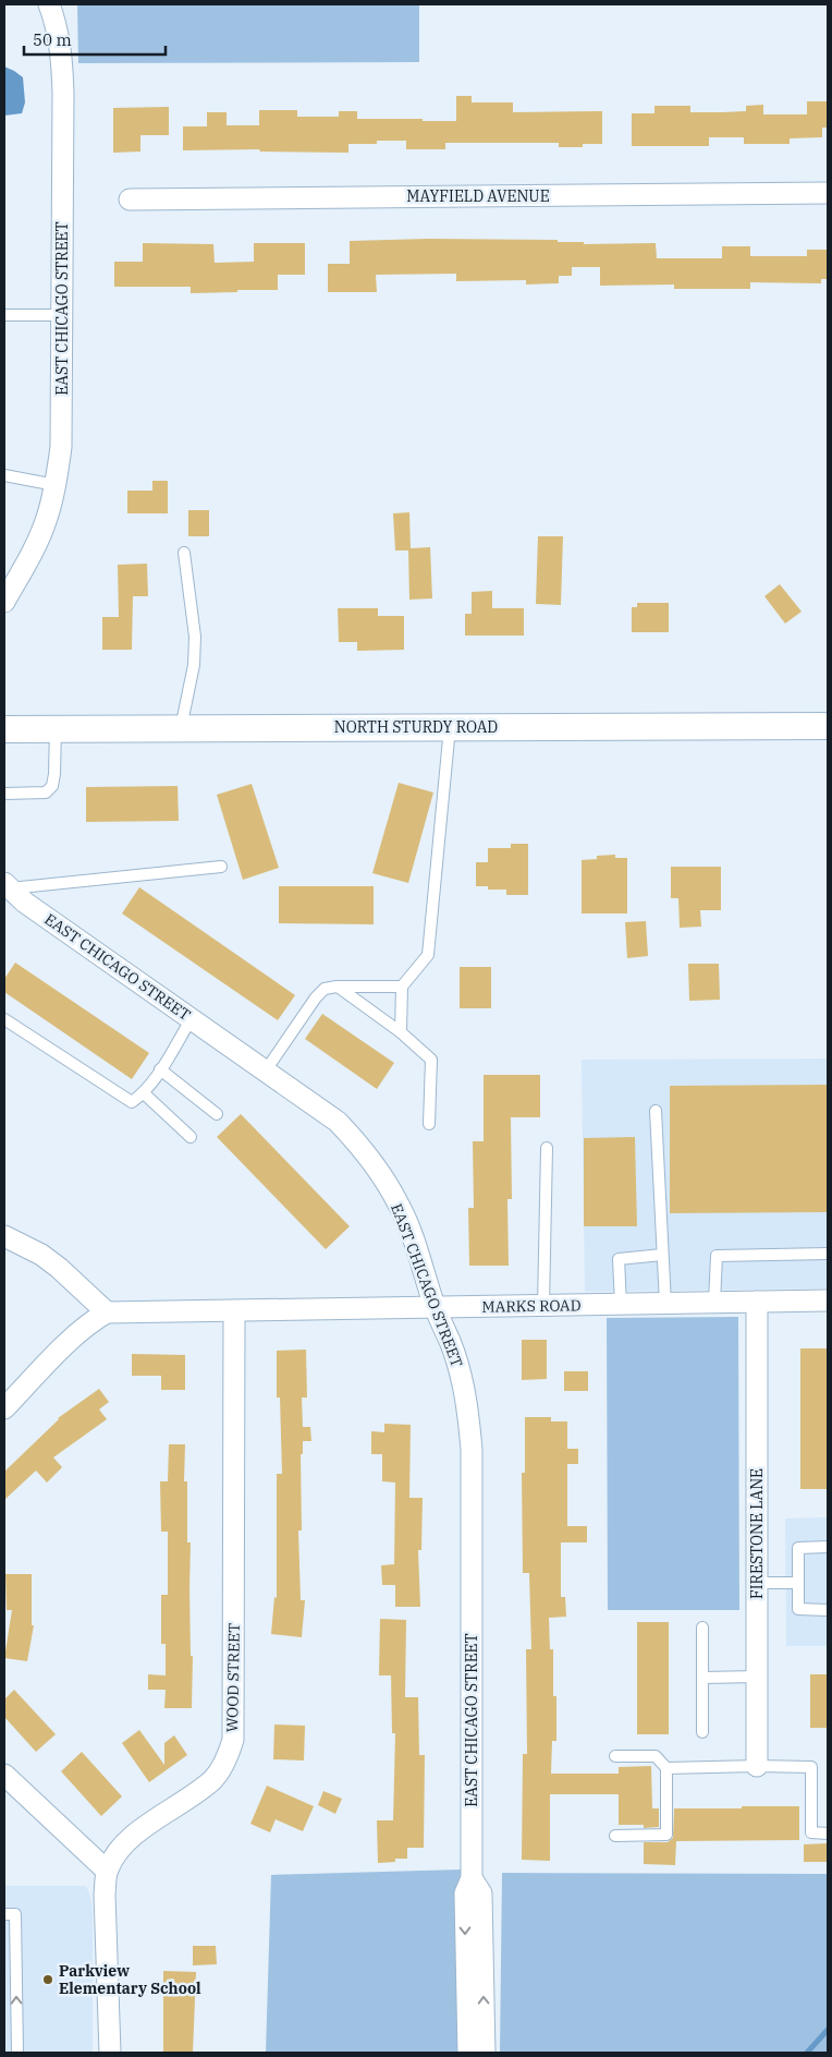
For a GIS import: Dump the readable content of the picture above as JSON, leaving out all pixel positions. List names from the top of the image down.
{
  "streets": {
    "street": [
      "MAYFIELD AVENUE",
      "EAST CHICAGO STREET",
      "NORTH STURDY ROAD",
      "MARKS ROAD",
      "FIRESTONE LANE",
      "WOOD STREET"
    ]
  },
  "crossings": [
    ["EAST CHICAGO STREET", "MARKS ROAD"],
    ["MARKS ROAD", "FIRESTONE LANE"],
    ["MARKS ROAD", "WOOD STREET"]
  ],
  "places": ["Parkview Elementary School"],
  "scale_bar": "50 m"
}
